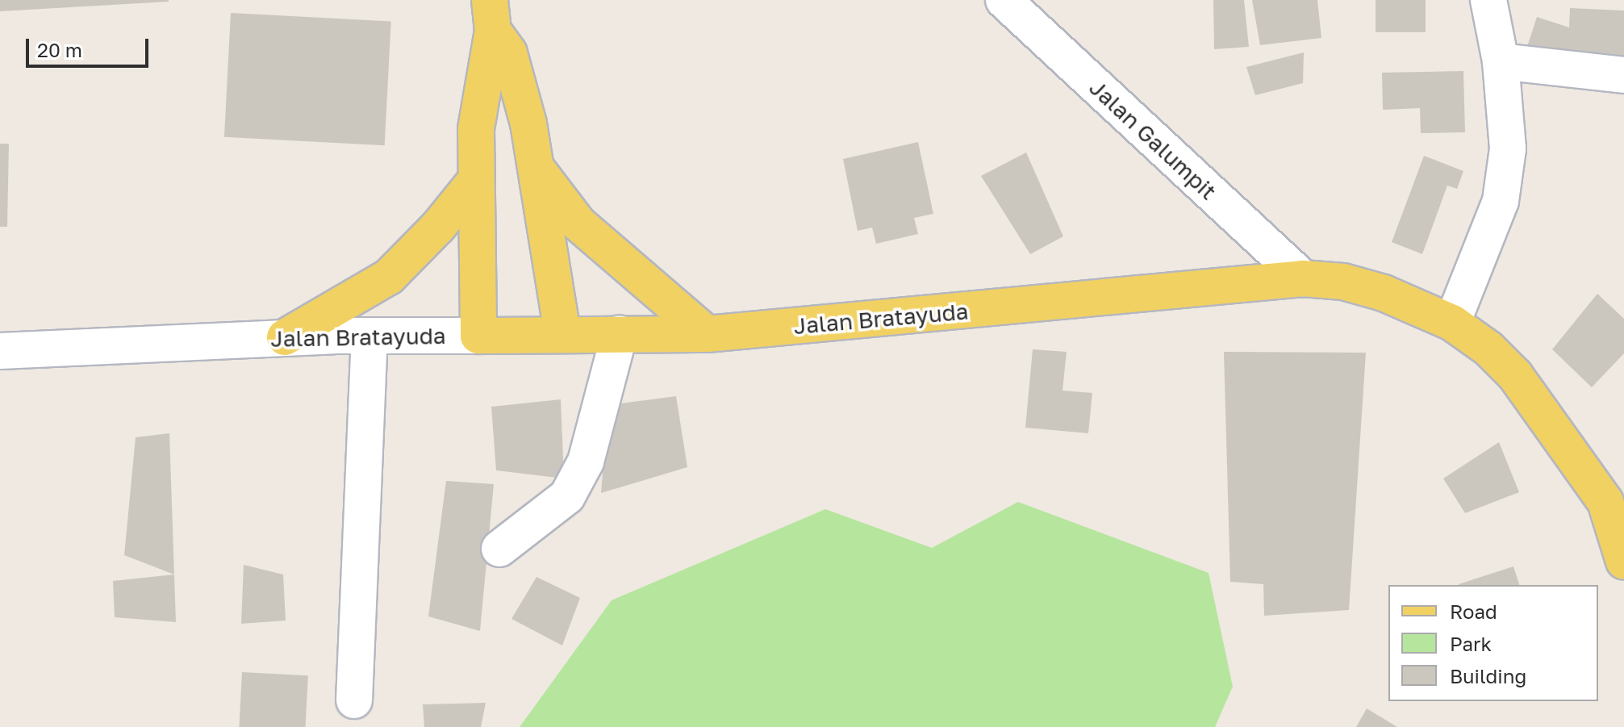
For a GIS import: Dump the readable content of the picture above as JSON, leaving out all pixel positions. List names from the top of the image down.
{
  "streets": {
    "main road": ["Jalan Bratayuda"],
    "street": ["Jalan Galumpit"]
  },
  "crossings": [
    ["Jalan Galumpit", "Jalan Bratayuda"]
  ],
  "legend": ["Road", "Park", "Building"],
  "scale_bar": "20 m"
}
